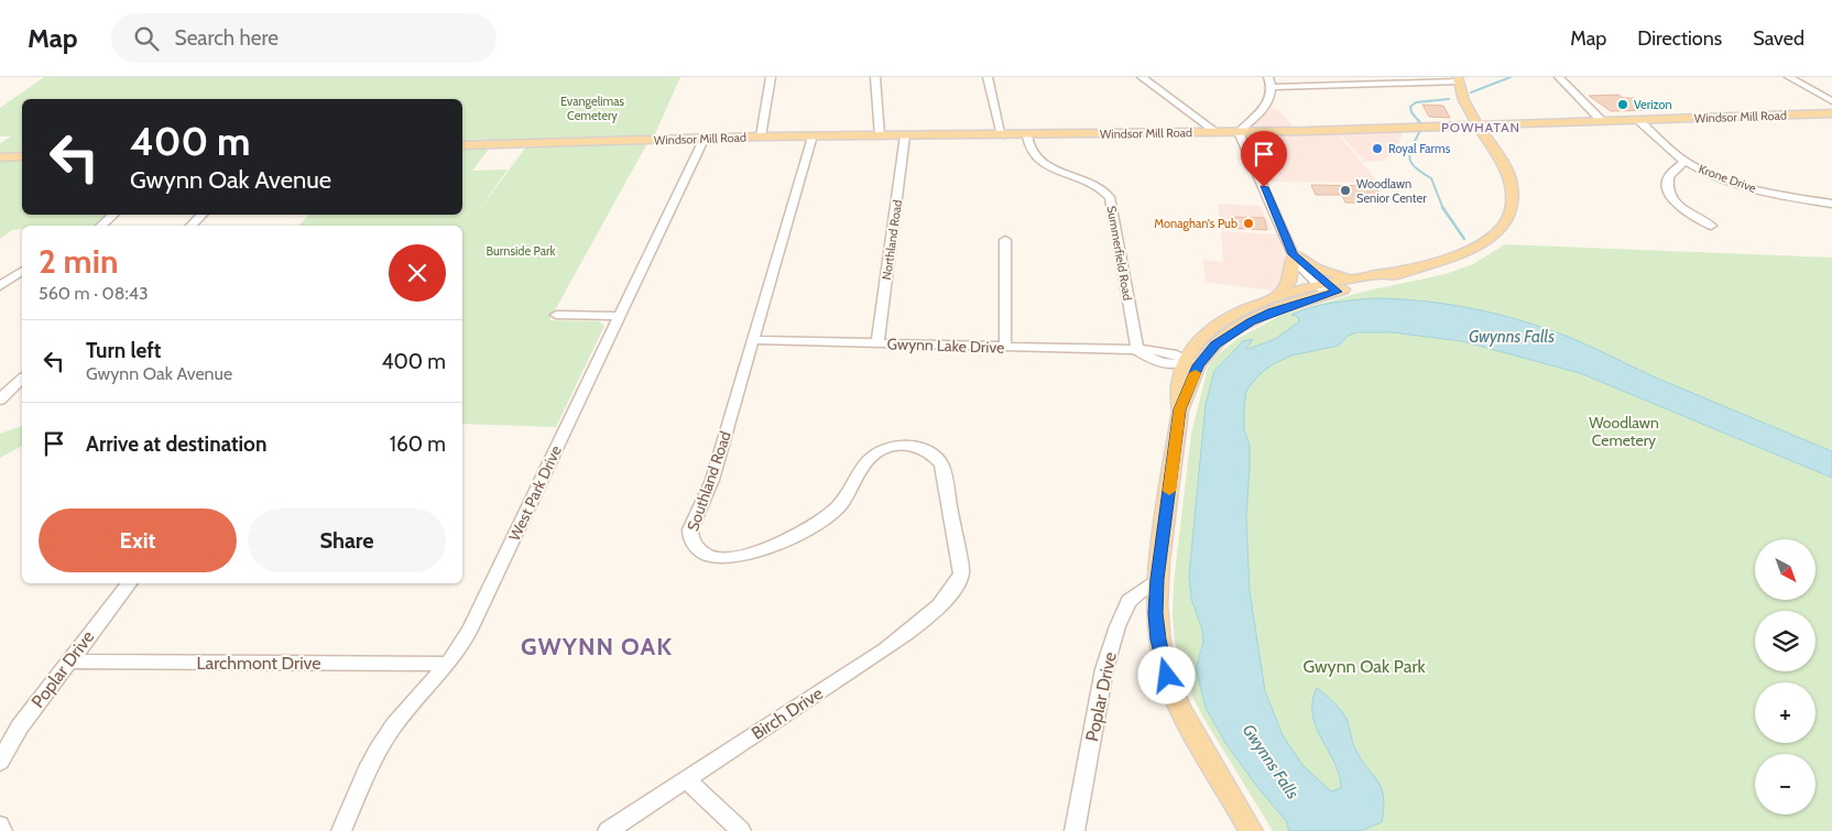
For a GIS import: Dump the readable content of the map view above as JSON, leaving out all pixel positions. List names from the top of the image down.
{
  "streets": {
    "main road": ["Windsor Mill Road"],
    "street": [
      "Krone Drive",
      "Northland Road",
      "Summerfield Road",
      "Gwynn Lake Drive",
      "Southland Road",
      "West Park Drive",
      "Larchmont Drive",
      "Poplar Drive",
      "Birch Drive"
    ]
  },
  "crossings": [
    ["Windsor Mill Road", "Krone Drive"],
    ["Windsor Mill Road", "Northland Road"],
    ["Windsor Mill Road", "Summerfield Road"],
    ["Windsor Mill Road", "Southland Road"],
    ["Windsor Mill Road", "West Park Drive"],
    ["Northland Road", "Gwynn Lake Drive"],
    ["Summerfield Road", "Gwynn Lake Drive"],
    ["Gwynn Lake Drive", "Southland Road"],
    ["Southland Road", "Birch Drive"],
    ["West Park Drive", "Larchmont Drive"],
    ["Larchmont Drive", "Poplar Drive"]
  ],
  "districts": ["POWHATAN", "GWYNN OAK"],
  "water": ["Gwynns Falls"],
  "parks": [
    "Evangelimas Cemetery",
    "Burnside Park",
    "Woodlawn Cemetery",
    "Gwynn Oak Park"
  ],
  "places": [
    "Verizon",
    "Royal Farms",
    "Woodlawn Senior Center",
    "Monaghan's Pub"
  ],
  "north": "bottom right",
  "page": {
    "header": "Map",
    "search": "Search here",
    "nav": ["Map", "Directions", "Saved"],
    "turn": ["400 m", "Gwynn Oak Avenue"],
    "heading": ["2 min", "560 m · 08:43"],
    "list": [
      {
        "name": "Turn left",
        "note": "Gwynn Oak Avenue",
        "value": "400 m"
      },
      {
        "name": "Arrive at destination",
        "value": "160 m"
      }
    ],
    "buttons": ["Exit", "Share"],
    "map_buttons": ["+", "−"]
  }
}
